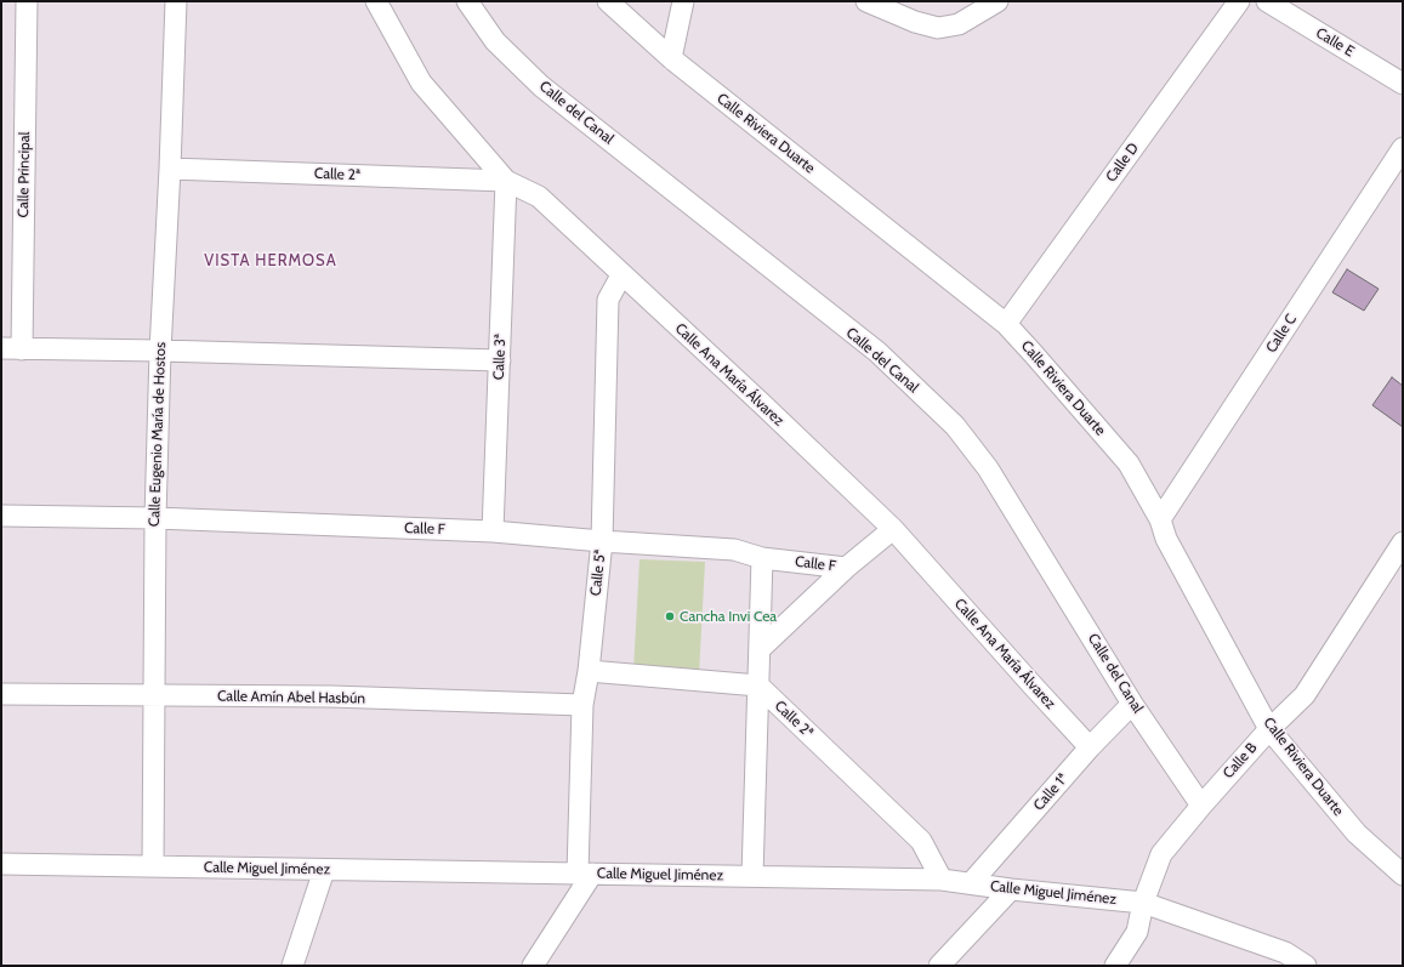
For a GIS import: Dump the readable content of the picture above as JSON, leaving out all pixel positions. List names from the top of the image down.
{
  "streets": {
    "street": [
      "Calle E",
      "Calle del Canal",
      "Calle Riviera Duarte",
      "Calle D",
      "Calle Principal",
      "Calle 2ª",
      "Calle C",
      "Calle 3ª",
      "Calle Ana María Álvarez",
      "Calle Eugenio María de Hostos",
      "Calle F",
      "Calle 5ª",
      "Calle Amín Abel Hasbún",
      "Calle B",
      "Calle 1ª",
      "Calle Miguel Jiménez"
    ]
  },
  "crossings": [
    ["Calle del Canal", "Calle B"],
    ["Calle del Canal", "Calle 1ª"],
    ["Calle Riviera Duarte", "Calle D"],
    ["Calle Riviera Duarte", "Calle C"],
    ["Calle Riviera Duarte", "Calle B"],
    ["Calle 2ª", "Calle 3ª"],
    ["Calle 2ª", "Calle Ana María Álvarez"],
    ["Calle 2ª", "Calle Eugenio María de Hostos"],
    ["Calle 2ª", "Calle Miguel Jiménez"],
    ["Calle 3ª", "Calle Ana María Álvarez"],
    ["Calle 3ª", "Calle F"],
    ["Calle Ana María Álvarez", "Calle 5ª"],
    ["Calle Ana María Álvarez", "Calle 1ª"],
    ["Calle Eugenio María de Hostos", "Calle F"],
    ["Calle Eugenio María de Hostos", "Calle Amín Abel Hasbún"],
    ["Calle Eugenio María de Hostos", "Calle Miguel Jiménez"],
    ["Calle F", "Calle 5ª"],
    ["Calle 5ª", "Calle Amín Abel Hasbún"],
    ["Calle 5ª", "Calle Miguel Jiménez"],
    ["Calle B", "Calle Miguel Jiménez"],
    ["Calle 1ª", "Calle Miguel Jiménez"]
  ],
  "districts": ["VISTA HERMOSA"],
  "places": ["Cancha Invi Cea"]
}
